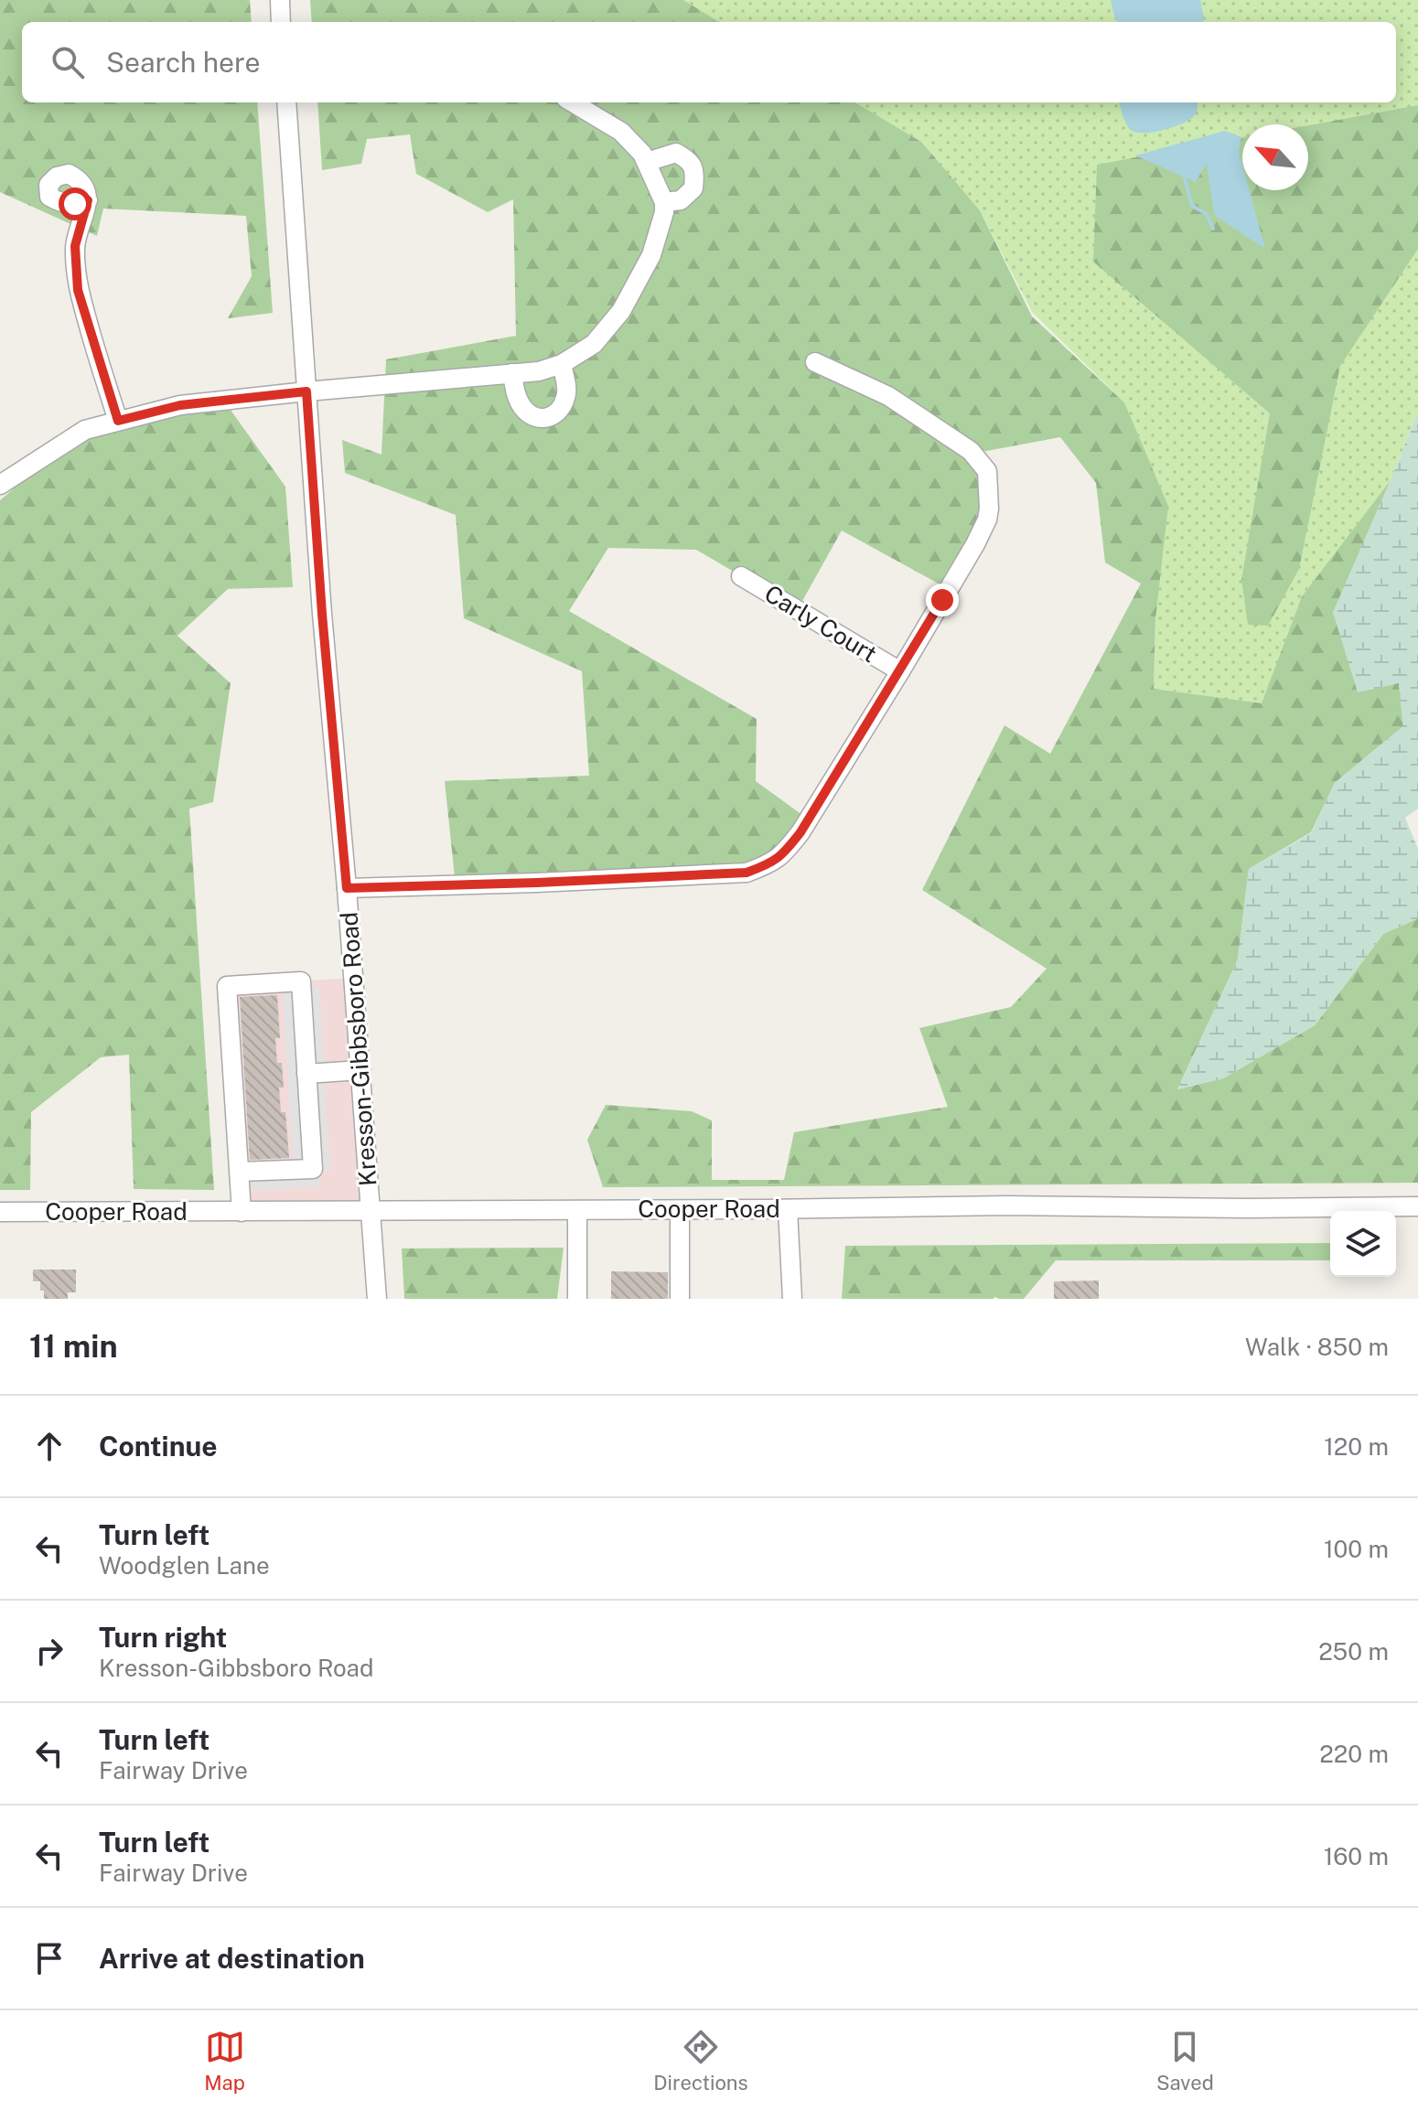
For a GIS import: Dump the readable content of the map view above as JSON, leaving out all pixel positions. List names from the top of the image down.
{
  "streets": {
    "street": ["Carly Court", "Kresson-Gibbsboro Road", "Cooper Road"]
  },
  "crossings": [
    ["Kresson-Gibbsboro Road", "Cooper Road"]
  ],
  "north": "top left",
  "page": {
    "search": "Search here",
    "heading": ["11 min", "Walk · 850 m"],
    "list": [
      ["Continue", "120 m"],
      ["Turn left", "Woodglen Lane", "100 m"],
      ["Turn right", "Kresson-Gibbsboro Road", "250 m"],
      ["Turn left", "Fairway Drive", "220 m"],
      ["Turn left", "Fairway Drive", "160 m"],
      "Arrive at destination"
    ],
    "nav": ["Map", "Directions", "Saved"]
  }
}
